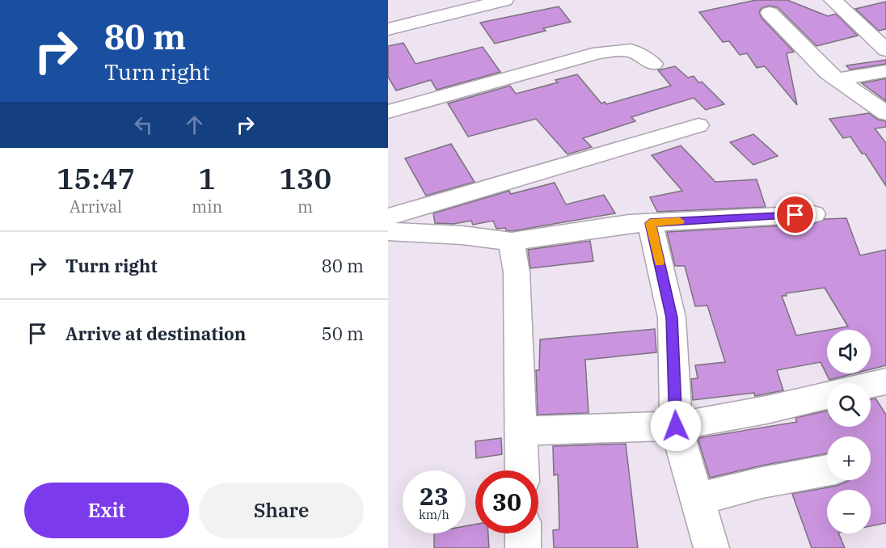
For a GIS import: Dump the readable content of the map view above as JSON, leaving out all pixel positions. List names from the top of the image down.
{
  "page": {
    "turn": ["80 m", "Turn right"],
    "eta": [
      "15:47",
      "Arrival",
      "1",
      "min",
      "130",
      "m"
    ],
    "list": [
      {
        "name": "Turn right",
        "value": "80 m"
      },
      {
        "name": "Arrive at destination",
        "value": "50 m"
      }
    ],
    "map_buttons": ["+", "−"],
    "speed": "23 km/h",
    "limit": "30",
    "buttons": ["Exit", "Share"]
  }
}
